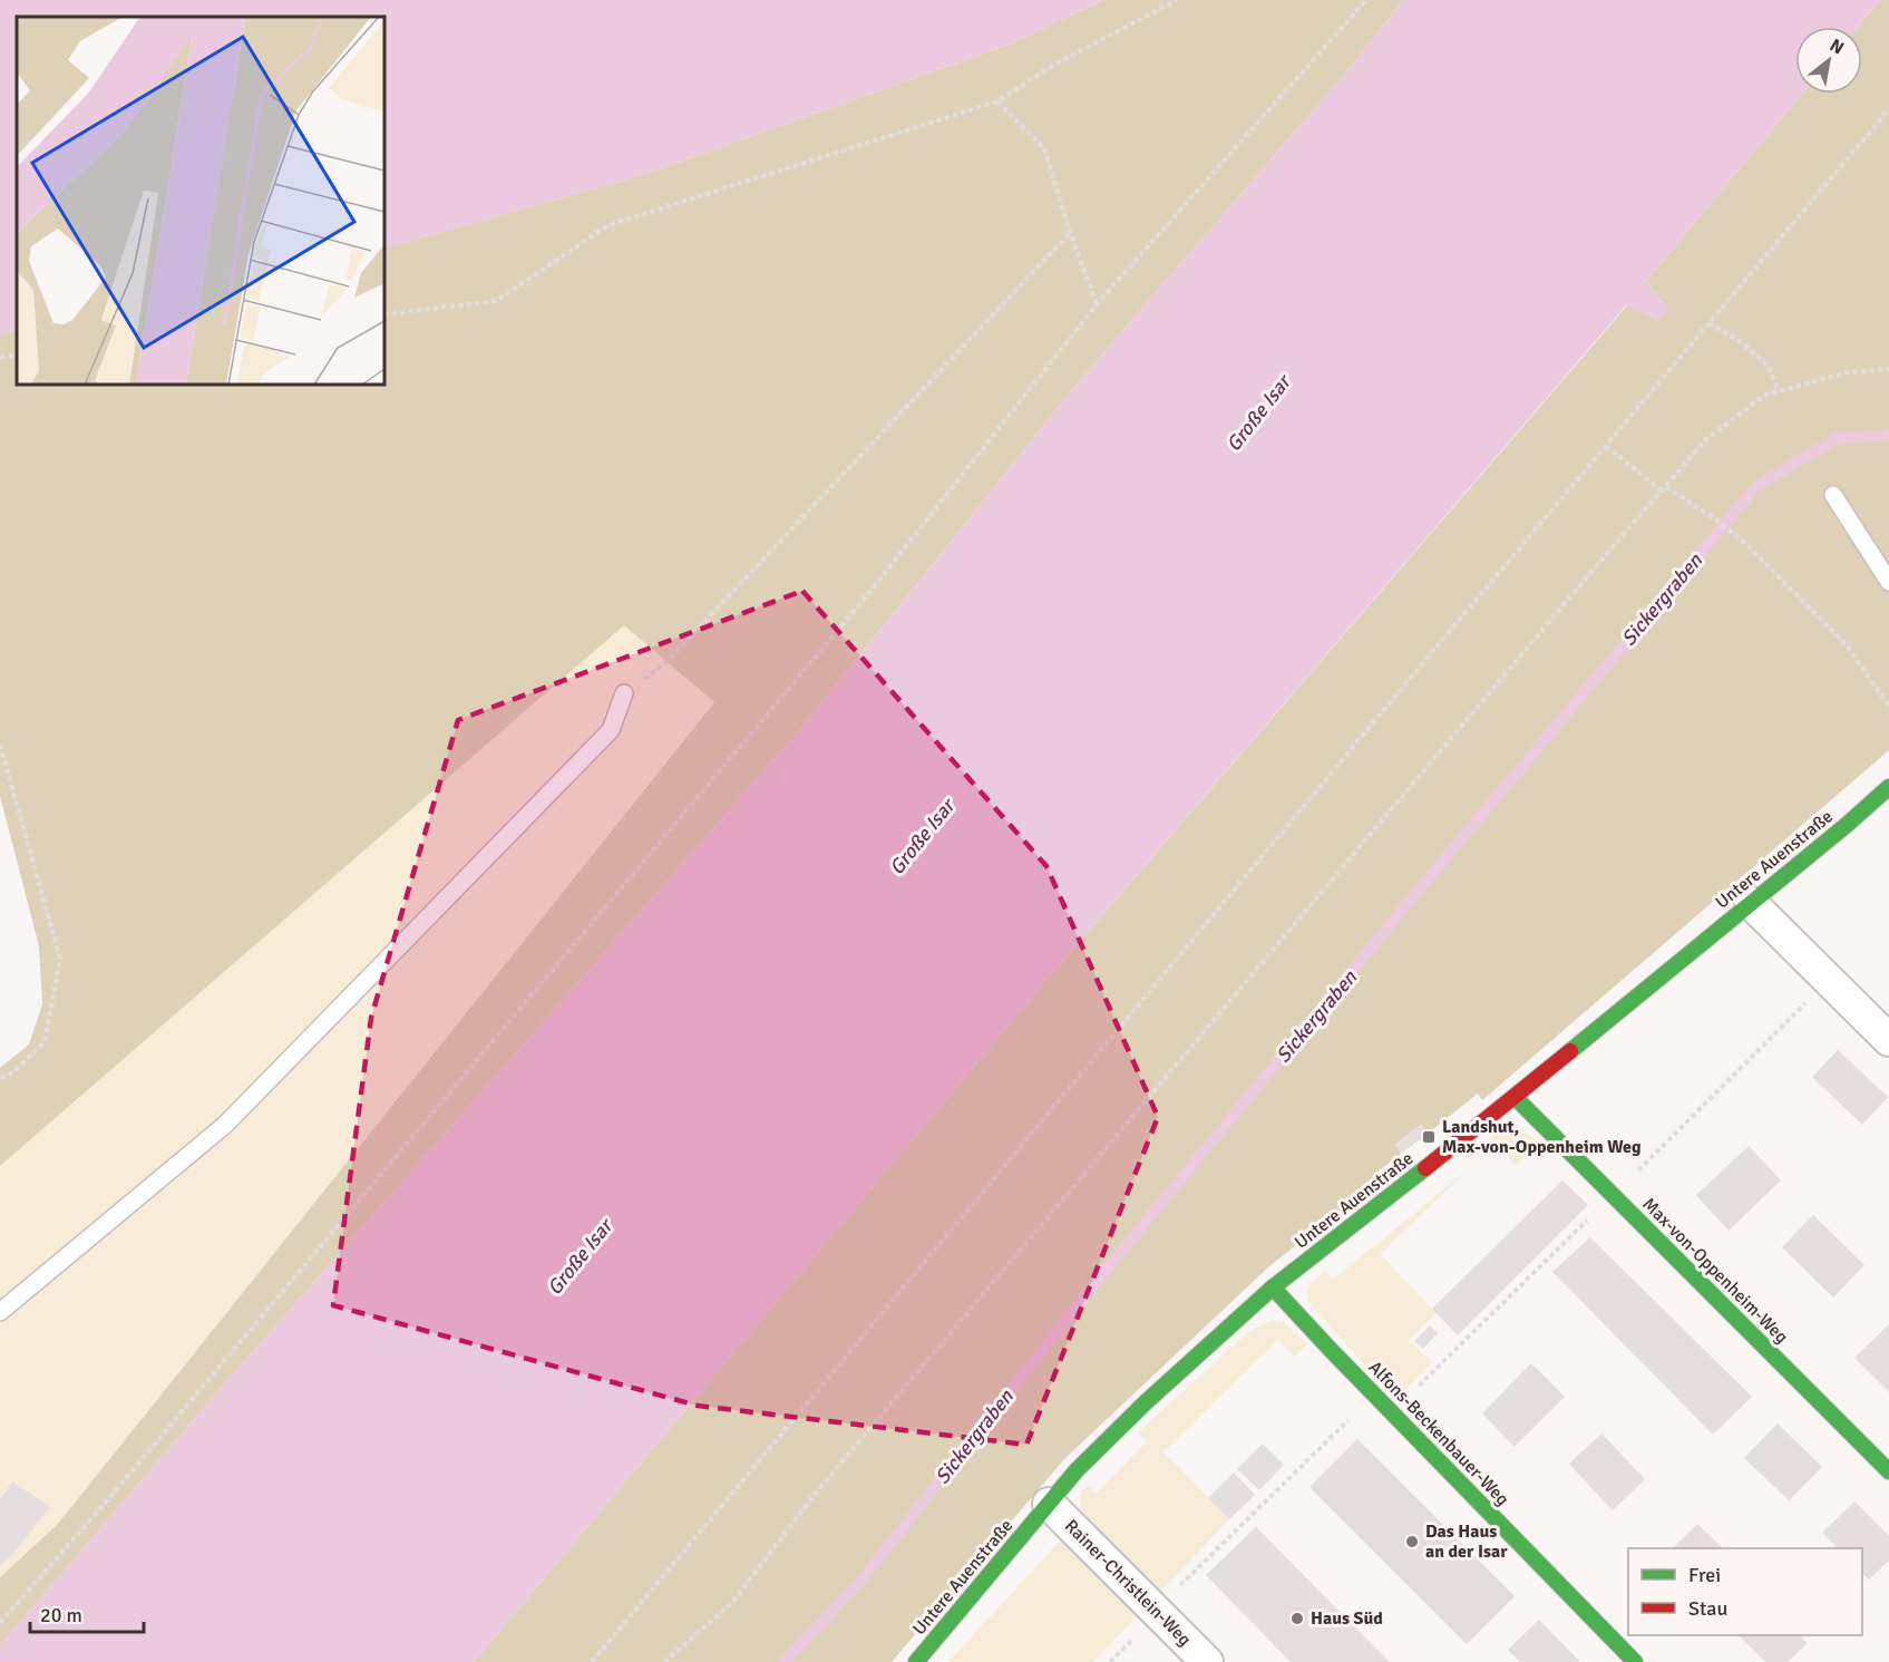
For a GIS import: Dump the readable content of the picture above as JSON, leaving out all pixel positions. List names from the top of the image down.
{
  "streets": {
    "street": [
      "Untere Auenstraße",
      "Max-von-Oppenheim-Weg",
      "Alfons-Beckenbauer-Weg",
      "Rainer-Christlein-Weg"
    ]
  },
  "crossings": [
    ["Untere Auenstraße", "Max-von-Oppenheim-Weg"],
    ["Untere Auenstraße", "Alfons-Beckenbauer-Weg"],
    ["Untere Auenstraße", "Rainer-Christlein-Weg"]
  ],
  "water": ["Große Isar", "Sickergraben"],
  "places": {
    "transit": ["Landshut, Max-von-Oppenheim Weg"],
    "other": ["Das Haus an der Isar", "Haus Süd"]
  },
  "legend": ["Frei", "Stau"],
  "scale_bar": "20 m",
  "north": "top right"
}
